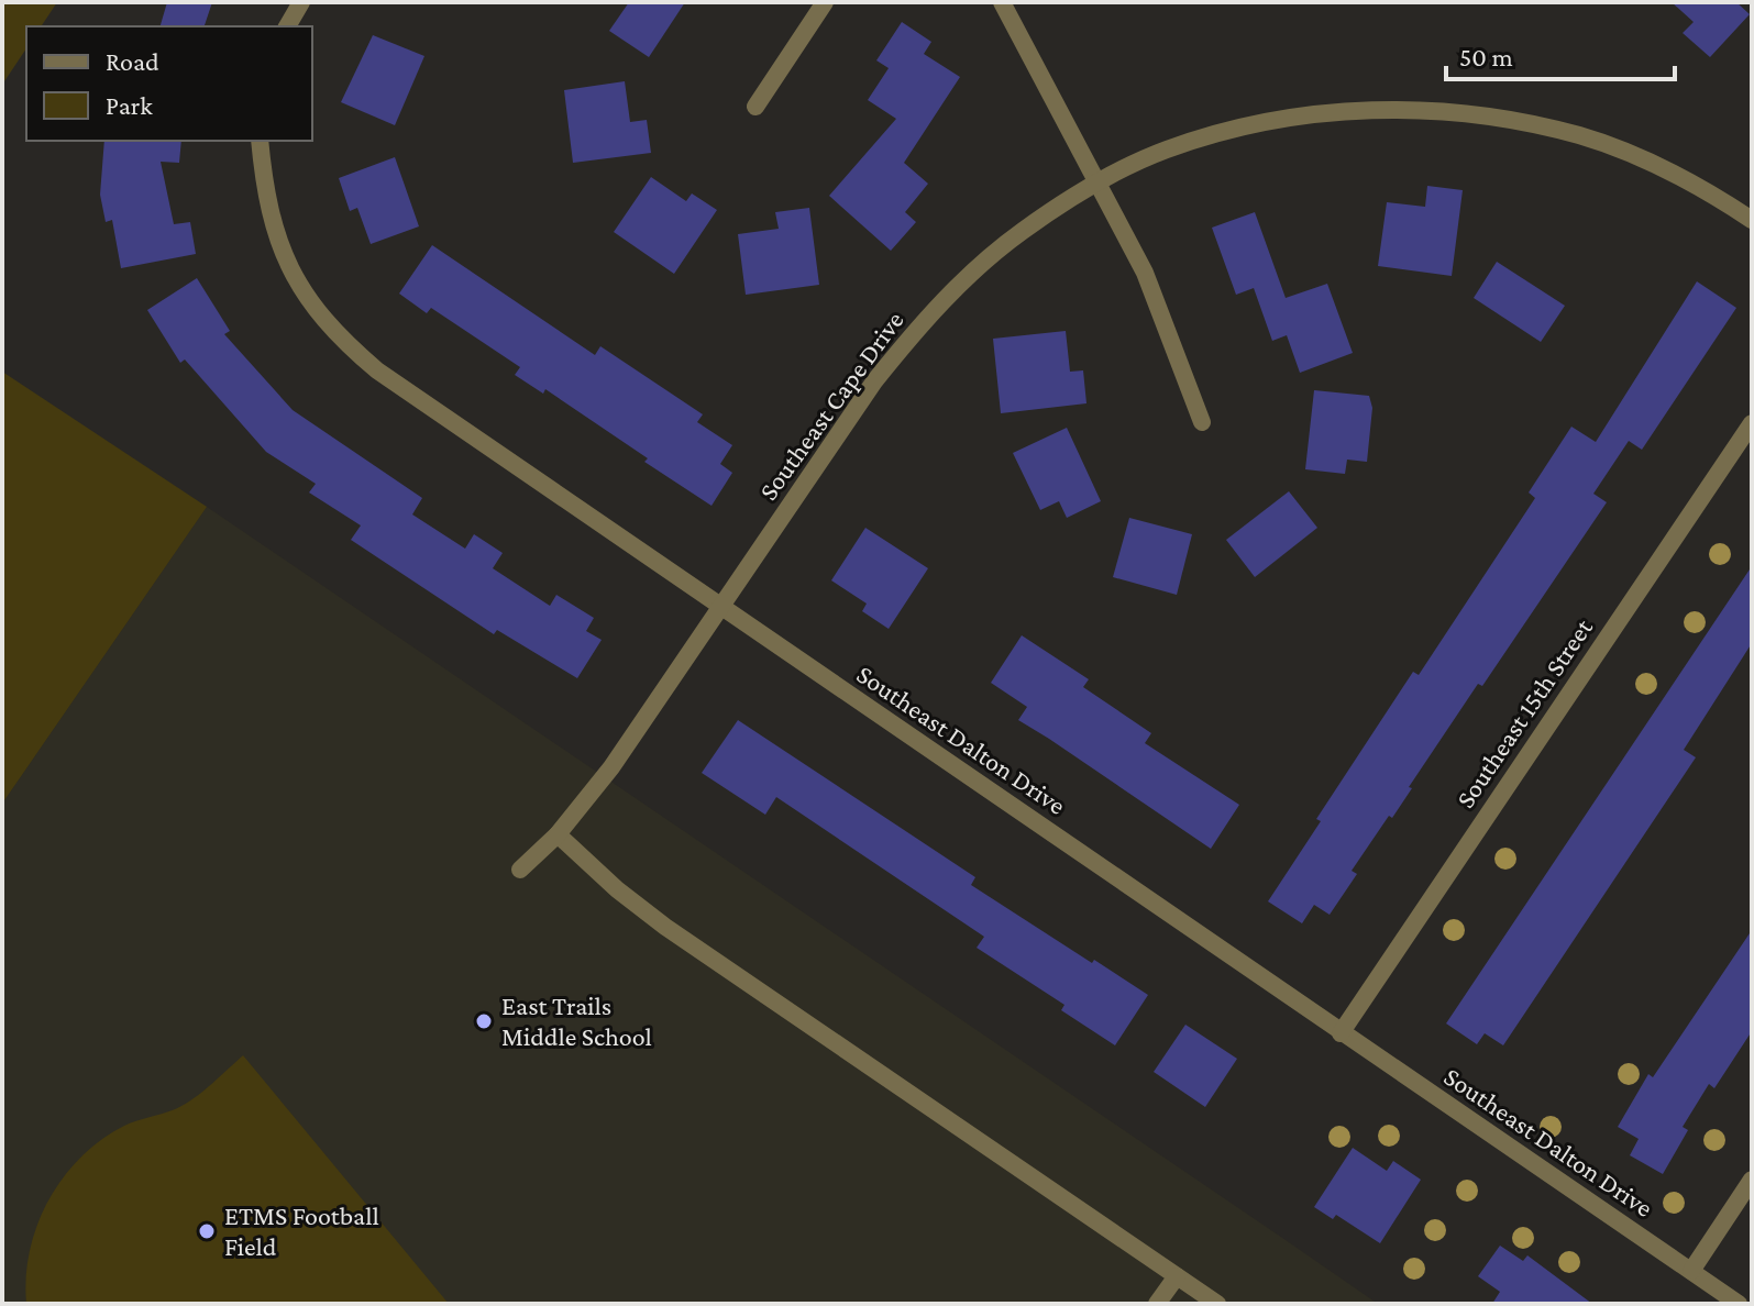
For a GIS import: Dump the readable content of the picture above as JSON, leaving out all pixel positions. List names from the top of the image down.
{
  "streets": {
    "street": ["Southeast Cape Drive", "Southeast 15th Street", "Southeast Dalton Drive"]
  },
  "crossings": [
    ["Southeast Cape Drive", "Southeast Dalton Drive"],
    ["Southeast 15th Street", "Southeast Dalton Drive"]
  ],
  "places": ["East Trails Middle School", "ETMS Football Field"],
  "legend": ["Road", "Park"],
  "scale_bar": "50 m"
}
